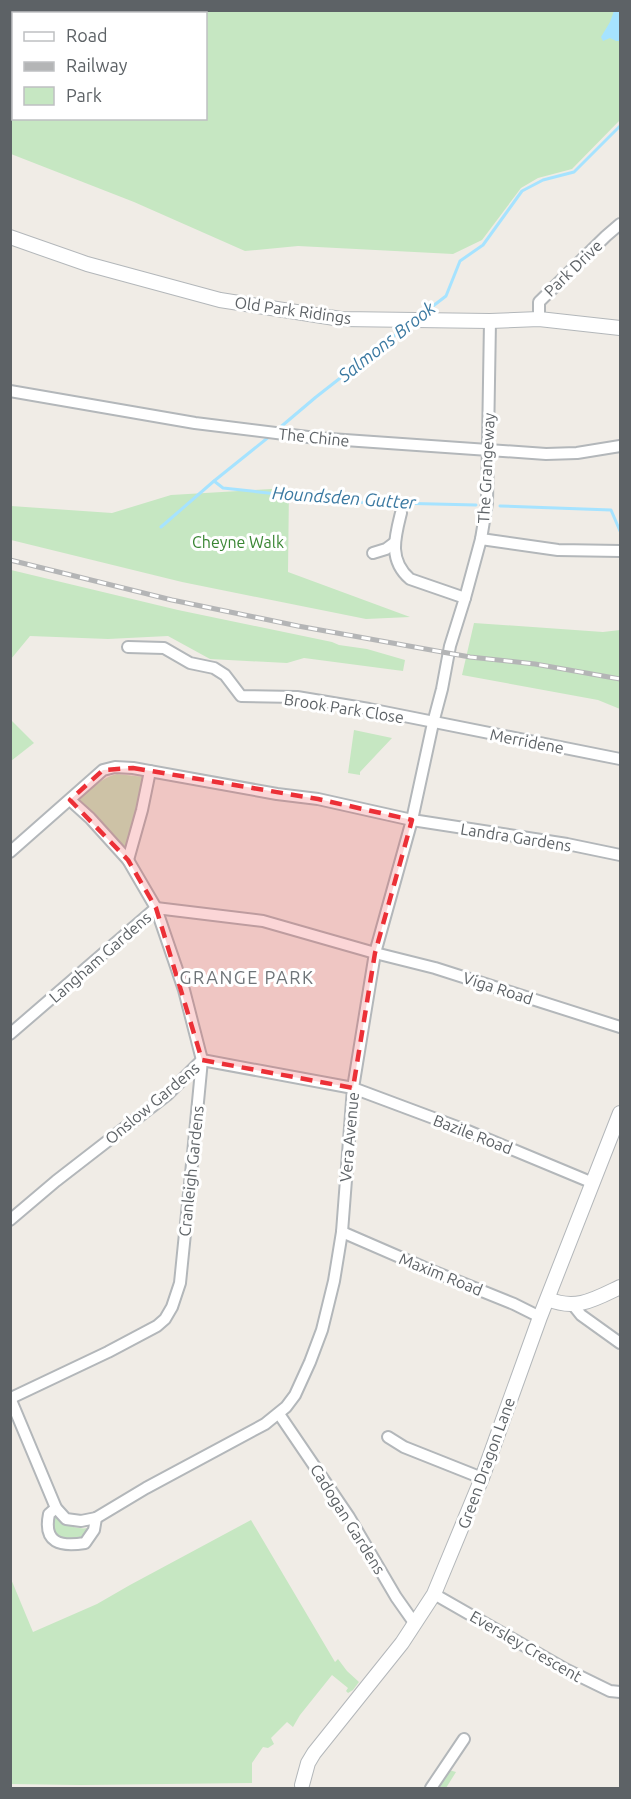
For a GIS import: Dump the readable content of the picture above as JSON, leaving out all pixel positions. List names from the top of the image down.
{
  "streets": {
    "street": [
      "Park Drive",
      "Old Park Ridings",
      "The Chine",
      "The Grangeway",
      "Brook Park Close",
      "Merridene",
      "Landra Gardens",
      "Langham Gardens",
      "Viga Road",
      "Onslow Gardens",
      "Bazile Road",
      "Vera Avenue",
      "Cranleigh Gardens",
      "Maxim Road",
      "Green Dragon Lane",
      "Cadogan Gardens",
      "Eversley Crescent"
    ]
  },
  "crossings": [
    ["Park Drive", "Old Park Ridings"],
    ["Old Park Ridings", "The Grangeway"],
    ["The Chine", "The Grangeway"],
    ["The Grangeway", "Vera Avenue"],
    ["Brook Park Close", "Merridene"],
    ["Brook Park Close", "Vera Avenue"],
    ["Merridene", "Vera Avenue"],
    ["Landra Gardens", "Vera Avenue"],
    ["Langham Gardens", "Viga Road"],
    ["Langham Gardens", "Vera Avenue"],
    ["Langham Gardens", "Cranleigh Gardens"],
    ["Viga Road", "Vera Avenue"],
    ["Onslow Gardens", "Bazile Road"],
    ["Onslow Gardens", "Vera Avenue"],
    ["Onslow Gardens", "Cranleigh Gardens"],
    ["Bazile Road", "Vera Avenue"],
    ["Bazile Road", "Green Dragon Lane"],
    ["Vera Avenue", "Maxim Road"],
    ["Vera Avenue", "Cadogan Gardens"],
    ["Maxim Road", "Green Dragon Lane"],
    ["Green Dragon Lane", "Cadogan Gardens"],
    ["Green Dragon Lane", "Eversley Crescent"]
  ],
  "districts": ["GRANGE PARK"],
  "water": ["Salmons Brook", "Houndsden Gutter"],
  "parks": ["Cheyne Walk"],
  "legend": ["Road", "Railway", "Park"]
}
